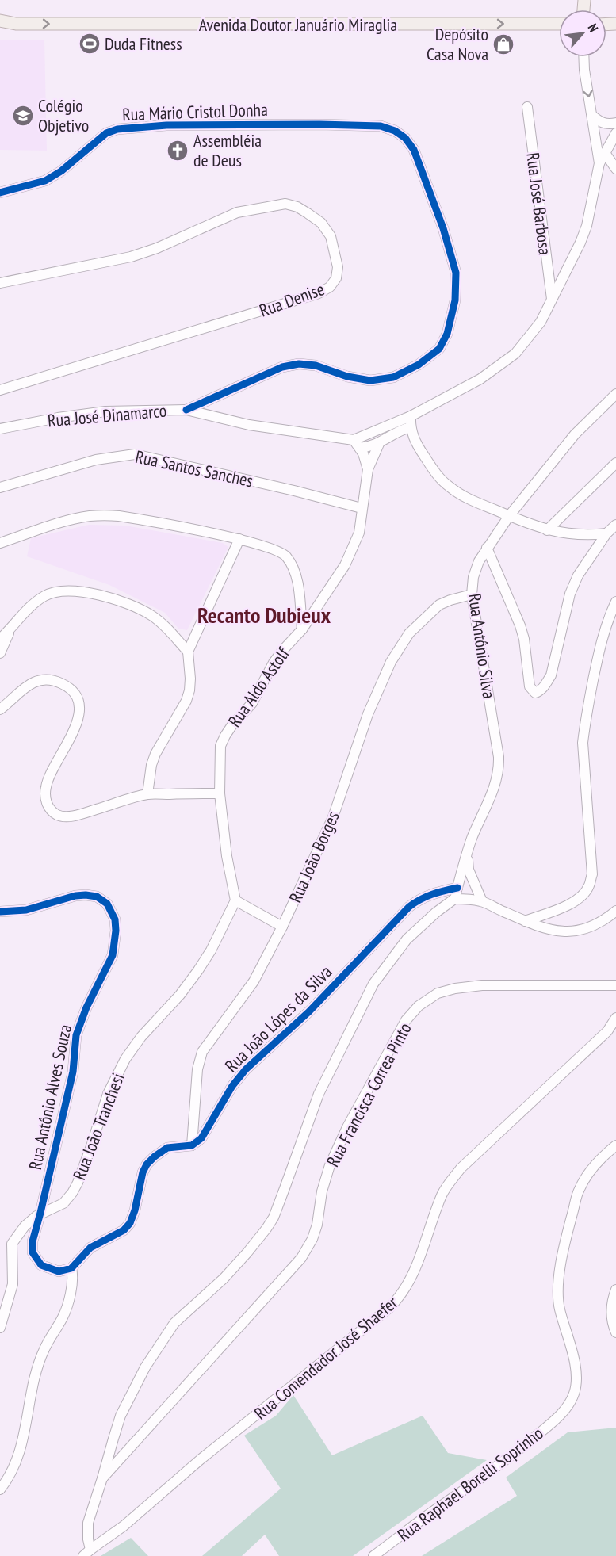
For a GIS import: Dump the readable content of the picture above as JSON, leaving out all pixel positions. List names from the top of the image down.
{
  "streets": {
    "main road": ["Avenida Doutor Januário Miraglia"],
    "street": [
      "Rua Mário Cristol Donha",
      "Rua José Barbosa",
      "Rua Denise",
      "Rua José Dinamarco",
      "Rua Santos Sanches",
      "Rua Antônio Silva",
      "Rua Aldo Astolf",
      "Rua João Borges",
      "Rua João Lópes da Silva",
      "Rua Francisca Correa Pinto",
      "Rua Antônio Alves Souza",
      "Rua João Tranchesi",
      "Rua Comendador José Shaefer",
      "Rua Raphael Borelli Soprinho"
    ]
  },
  "crossings": [
    ["Rua Mário Cristol Donha", "Rua José Dinamarco"],
    ["Rua José Dinamarco", "Rua Aldo Astolf"],
    ["Rua Santos Sanches", "Rua Aldo Astolf"],
    ["Rua Antônio Silva", "Rua João Borges"],
    ["Rua Antônio Silva", "Rua João Lópes da Silva"],
    ["Rua Aldo Astolf", "Rua João Tranchesi"],
    ["Rua João Borges", "Rua João Lópes da Silva"],
    ["Rua Antônio Alves Souza", "Rua João Tranchesi"]
  ],
  "one_way": ["Avenida Doutor Januário Miraglia"],
  "districts": ["Recanto Dubieux"],
  "places": {
    "sports": ["Duda Fitness"],
    "shop": ["Depósito Casa Nova"],
    "school or university": ["Colégio Objetivo"],
    "church": ["Assembléia de Deus"]
  },
  "north": "top right"
}
